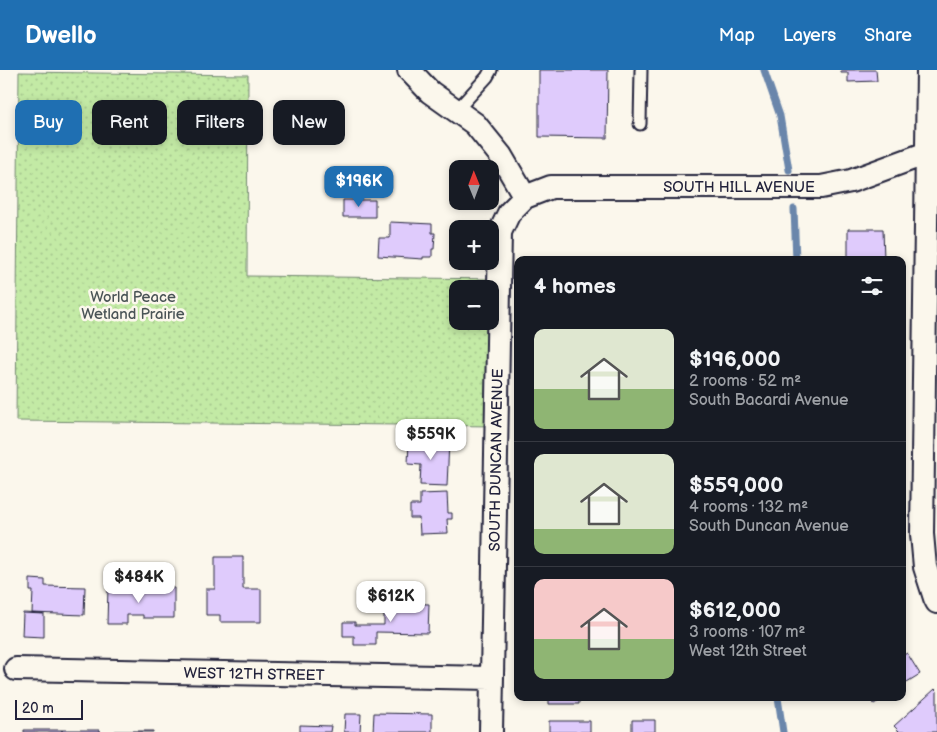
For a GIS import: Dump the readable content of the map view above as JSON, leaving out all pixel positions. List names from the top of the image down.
{
  "streets": {
    "street": ["SOUTH HILL AVENUE", "SOUTH DUNCAN AVENUE", "WEST 12TH STREET"]
  },
  "crossings": [
    ["SOUTH HILL AVENUE", "SOUTH DUNCAN AVENUE"],
    ["SOUTH DUNCAN AVENUE", "WEST 12TH STREET"]
  ],
  "parks": ["World Peace Wetland Prairie"],
  "scale_bar": "20 m",
  "north": "top",
  "page": {
    "header": "Dwello",
    "nav": ["Map", "Layers", "Share"],
    "chip": [
      "Buy",
      "Rent",
      "Filters",
      "New"
    ],
    "map_buttons": ["+", "−"],
    "price": [
      "$196K",
      "$559K",
      "$484K",
      "$612K"
    ],
    "heading": "4 homes",
    "list": [
      {
        "name": "$196,000",
        "note": "2 rooms · 52 m² · South Bacardi Avenue"
      },
      {
        "name": "$559,000",
        "note": "4 rooms · 132 m² · South Duncan Avenue"
      },
      {
        "name": "$612,000",
        "note": "3 rooms · 107 m² · West 12th Street"
      }
    ],
    "scale": "20 m"
  }
}
